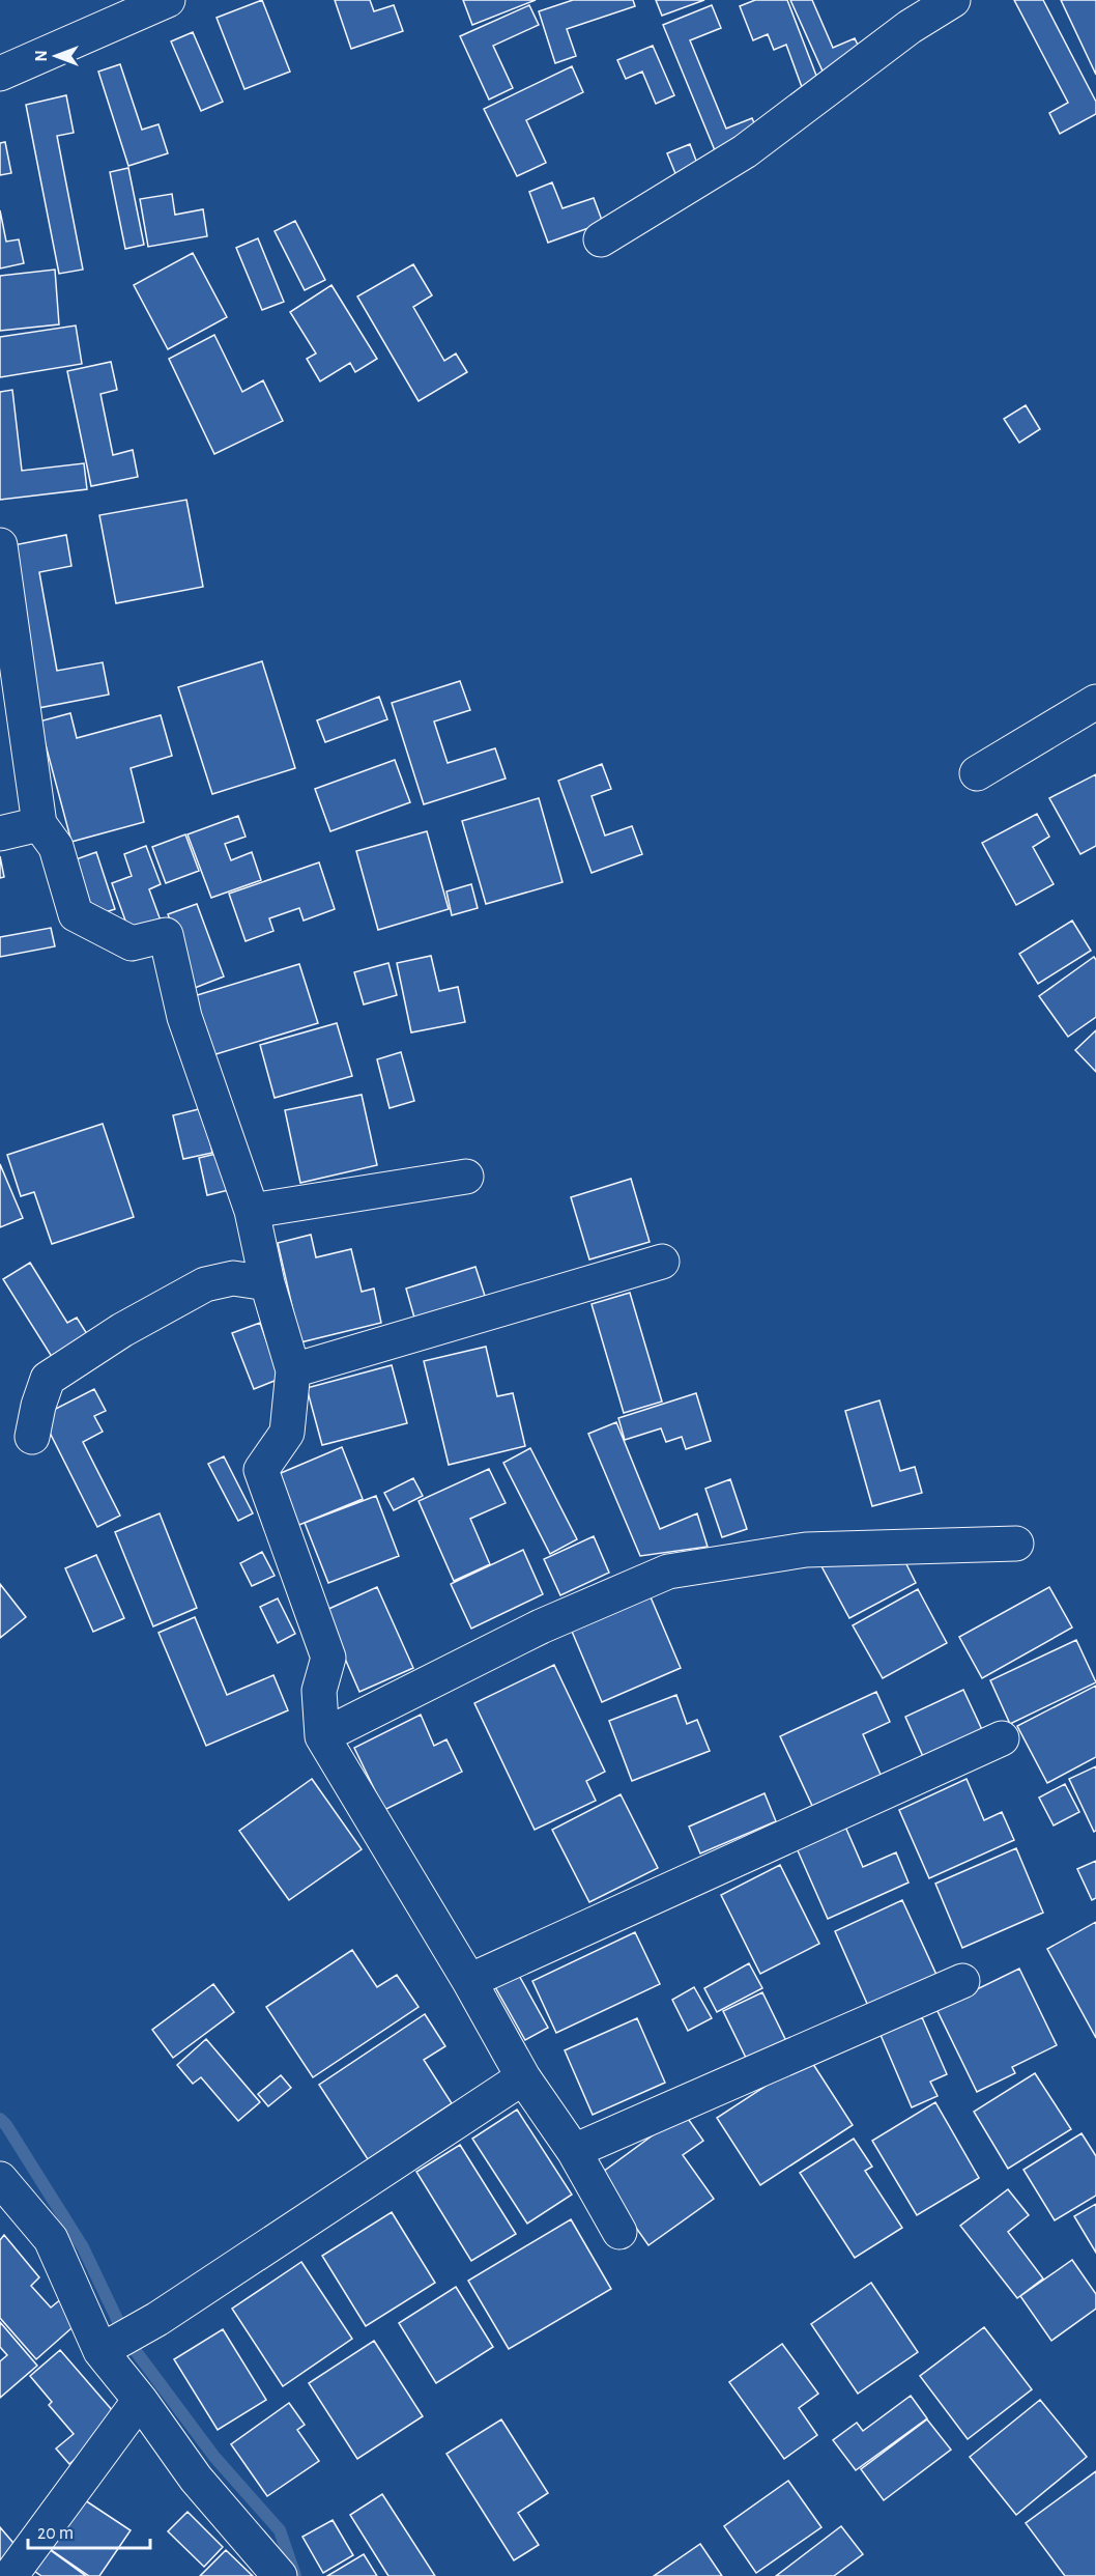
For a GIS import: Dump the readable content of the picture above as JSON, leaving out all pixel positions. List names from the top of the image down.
{
  "scale_bar": "20 m",
  "north": "left"
}
